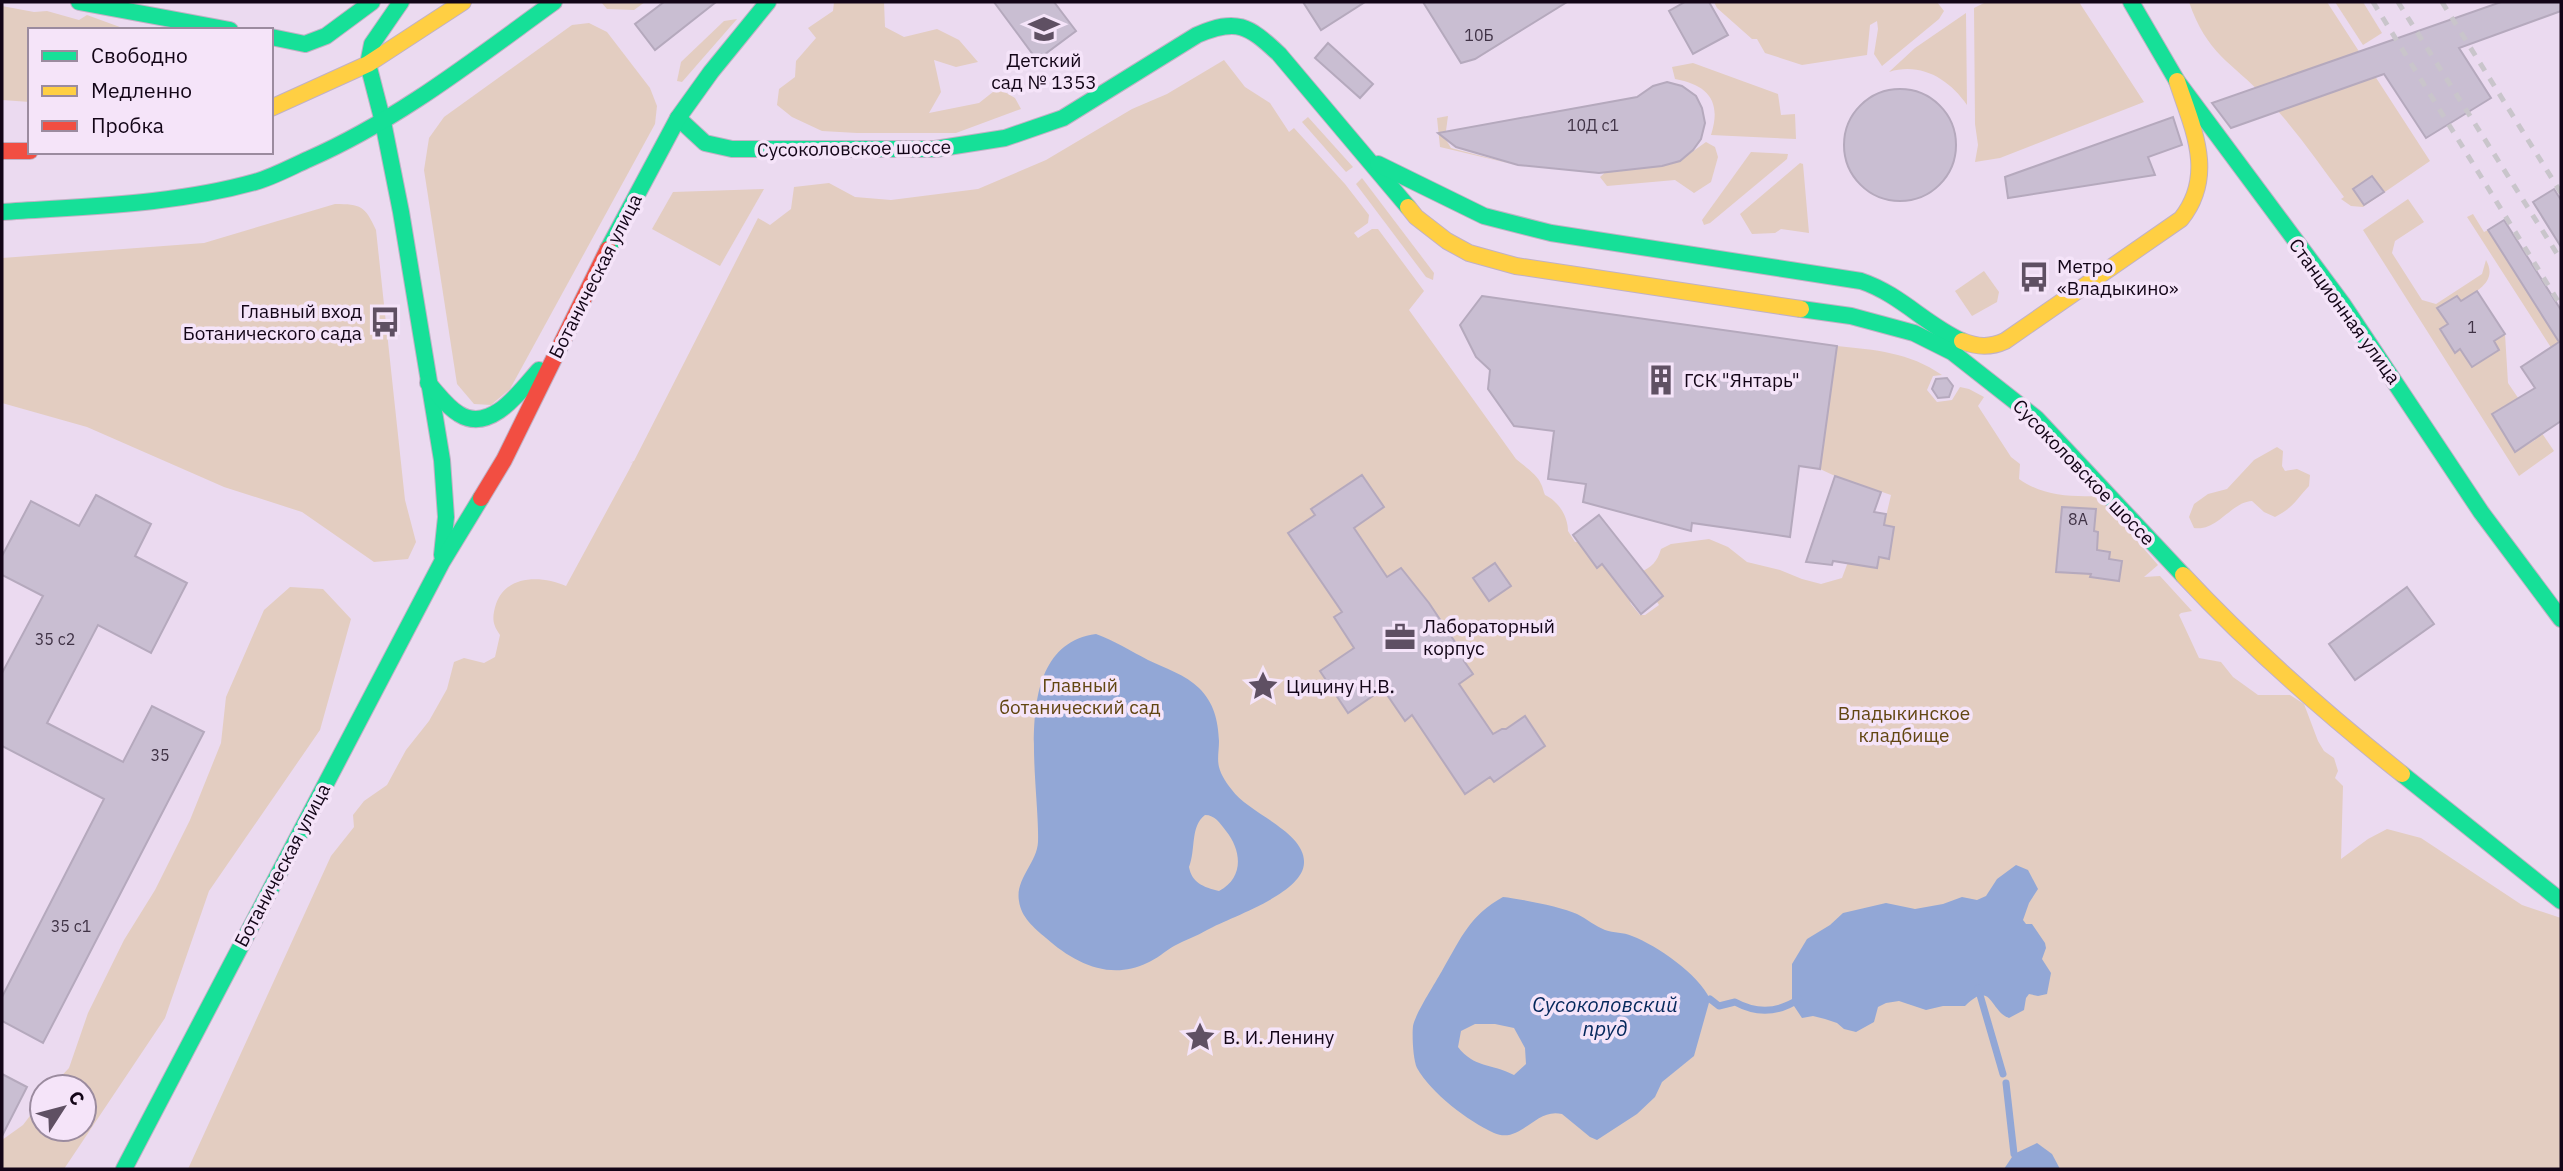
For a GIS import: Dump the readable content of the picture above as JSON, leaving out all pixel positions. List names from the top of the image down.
{
  "streets": {
    "main road": ["Сусоколовское шоссе", "Ботаническая улица", "Станционная улица"]
  },
  "crossings": [
    ["Сусоколовское шоссе", "Ботаническая улица"],
    ["Сусоколовское шоссе", "Станционная улица"]
  ],
  "water": ["Сусоколовский пруд"],
  "parks": ["Главный ботанический сад", "Владыкинское кладбище"],
  "places": {
    "school or university": ["Детский сад № 1353"],
    "bus stop": ["Метро «Владыкино»", "Главный вход Ботанического сада"],
    "building": ["ГСК \"Янтарь\""],
    "office": ["Лабораторный корпус"],
    "place": ["Цицину Н.В.", "В. И. Ленину"]
  },
  "house_numbers": [
    "10Б",
    "10Д с1",
    "1",
    "8А",
    "35 с2",
    "35",
    "35 с1"
  ],
  "legend": ["Свободно", "Медленно", "Пробка"],
  "north": "top right"
}
